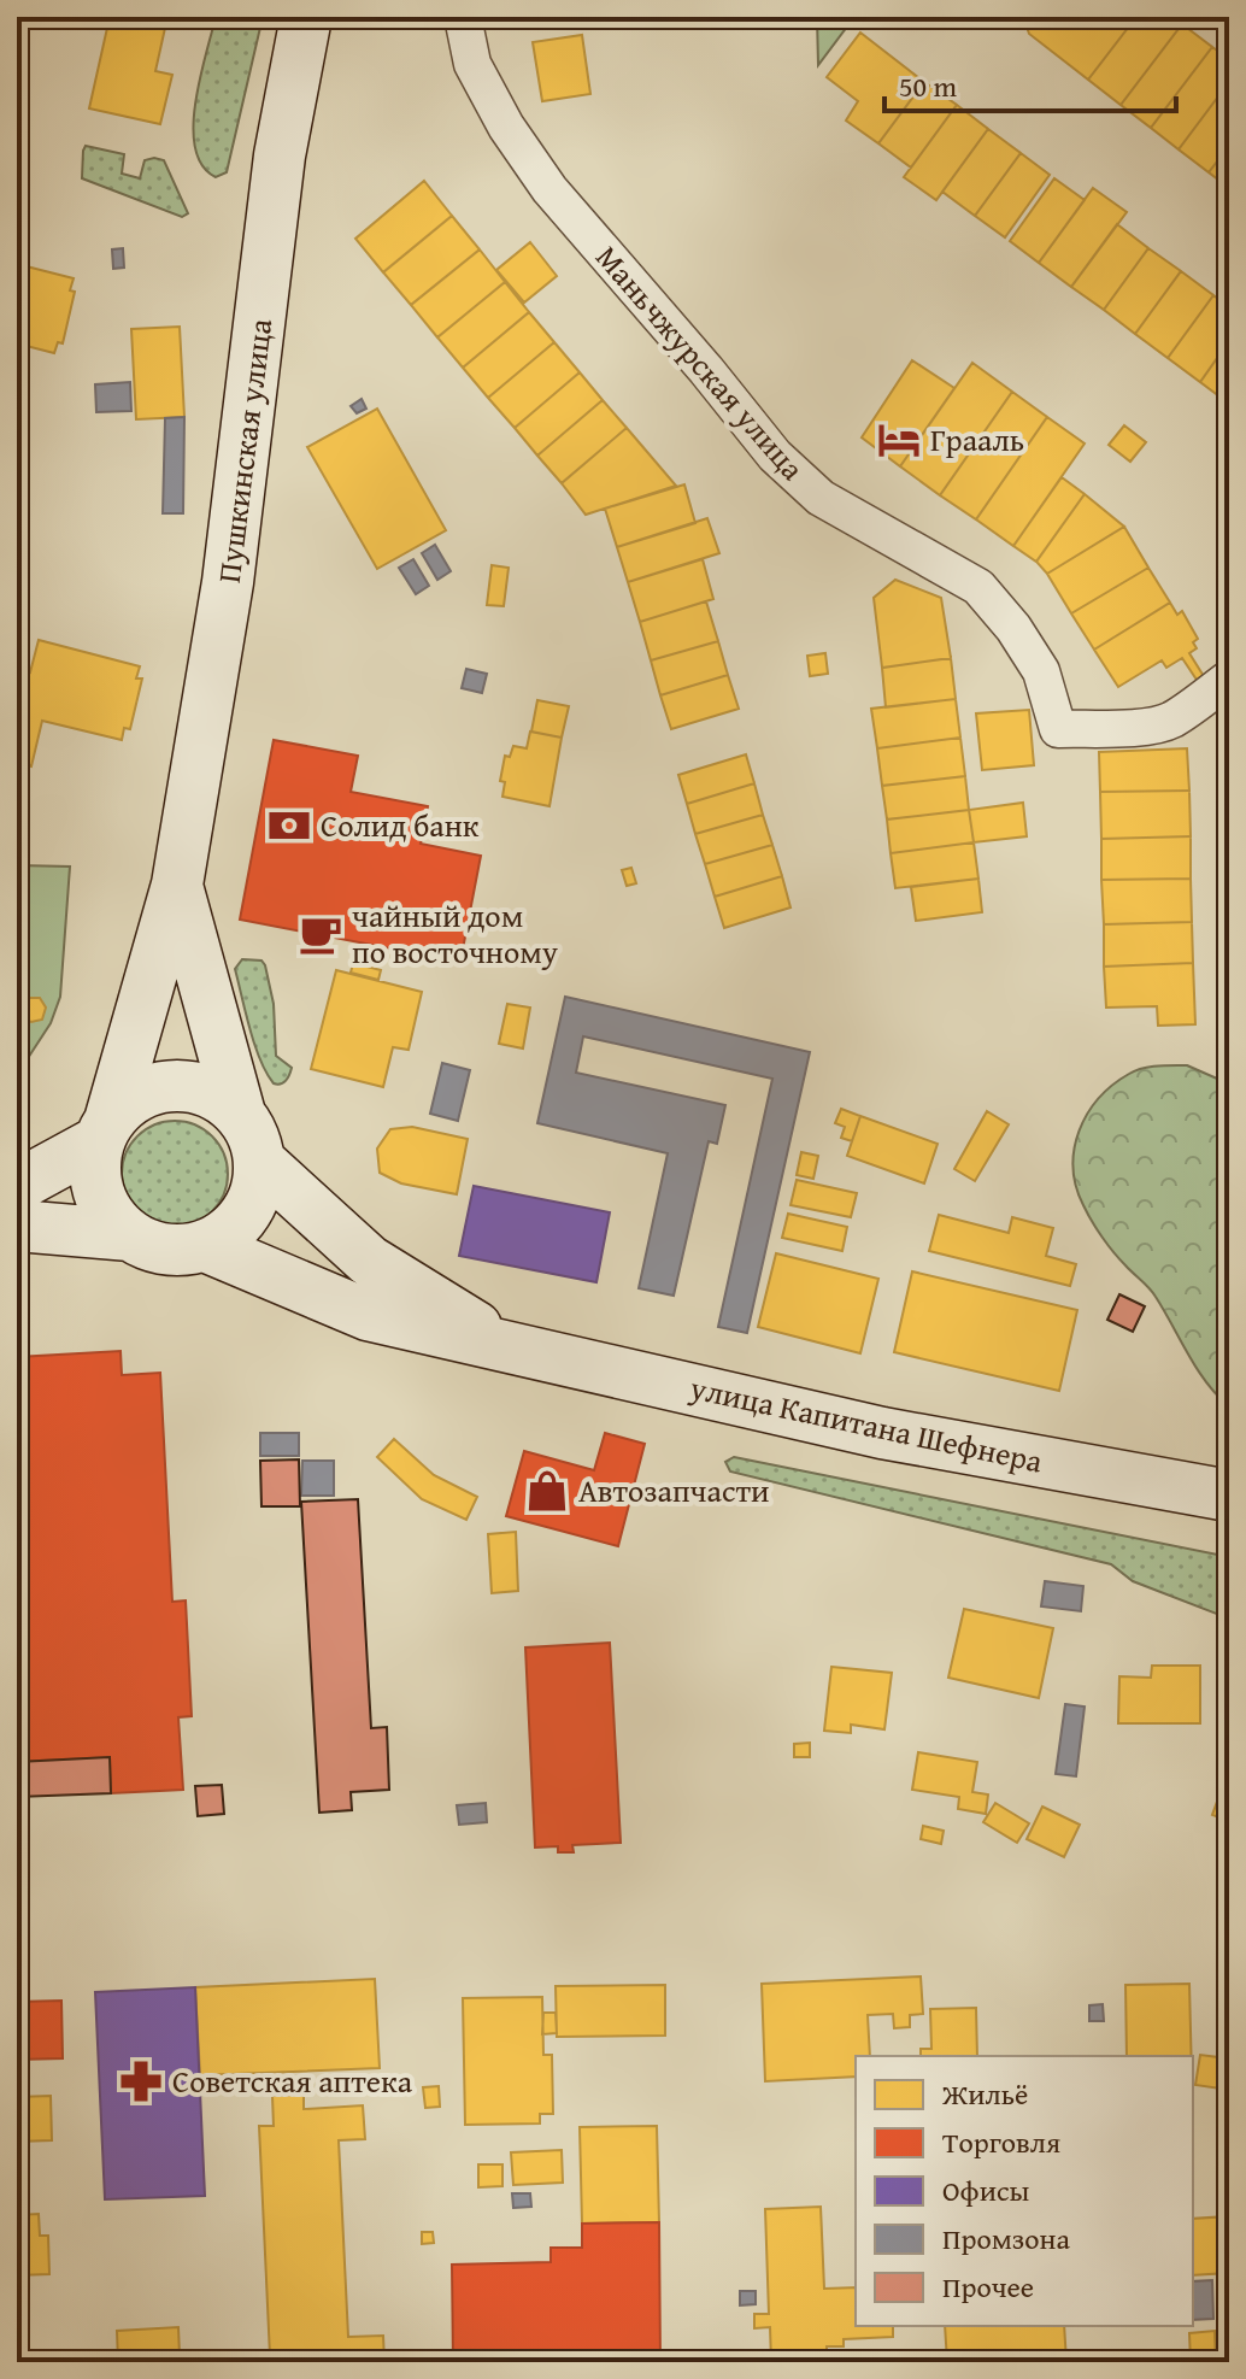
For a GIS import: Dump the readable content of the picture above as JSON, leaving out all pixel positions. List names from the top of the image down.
{
  "streets": {
    "main road": ["Пушкинская улица", "улица Капитана Шефнера"],
    "street": ["Маньчжурская улица"]
  },
  "crossings": [
    ["Пушкинская улица", "улица Капитана Шефнера"]
  ],
  "places": {
    "hotel": ["Грааль"],
    "bank": ["Солид банк"],
    "cafe": ["чайный дом по восточному"],
    "shop": ["Автозапчасти"],
    "pharmacy": ["Советская аптека"]
  },
  "legend": [
    "Жильё",
    "Торговля",
    "Офисы",
    "Промзона",
    "Прочее"
  ],
  "scale_bar": "50 m"
}
